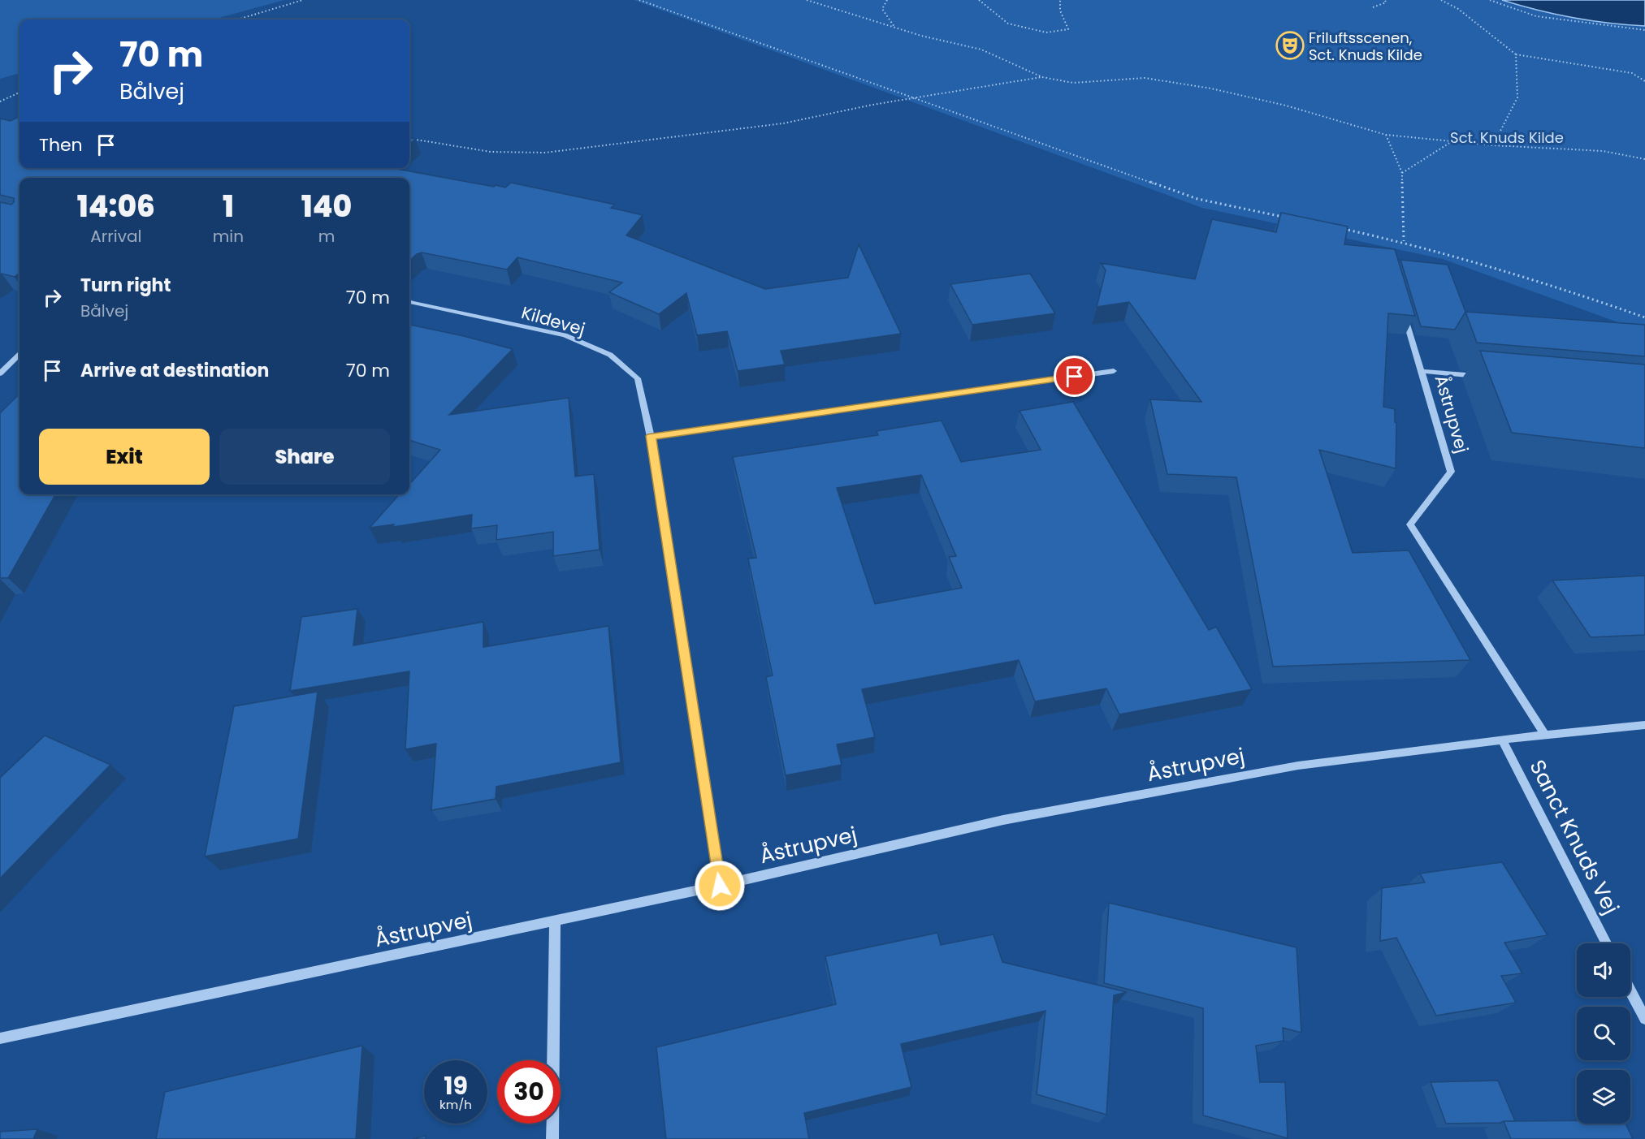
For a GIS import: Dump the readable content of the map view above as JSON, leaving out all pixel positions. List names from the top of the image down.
{
  "streets": {
    "street": ["Kildevej", "Åstrupvej", "Sanct Knuds Vej"]
  },
  "crossings": [
    ["Kildevej", "Åstrupvej"],
    ["Åstrupvej", "Sanct Knuds Vej"]
  ],
  "parks": ["Sct. Knuds Kilde"],
  "places": {
    "theatre": ["Friluftsscenen, Sct. Knuds Kilde"]
  },
  "page": {
    "turn": ["70 m", "Bålvej"],
    "then": "Then",
    "eta": [
      "14:06",
      "Arrival",
      "1",
      "min",
      "140",
      "m"
    ],
    "list": [
      {
        "name": "Turn right",
        "note": "Bålvej",
        "value": "70 m"
      },
      {
        "name": "Arrive at destination",
        "value": "70 m"
      }
    ],
    "buttons": ["Exit", "Share"],
    "speed": "19 km/h",
    "limit": "30"
  }
}
